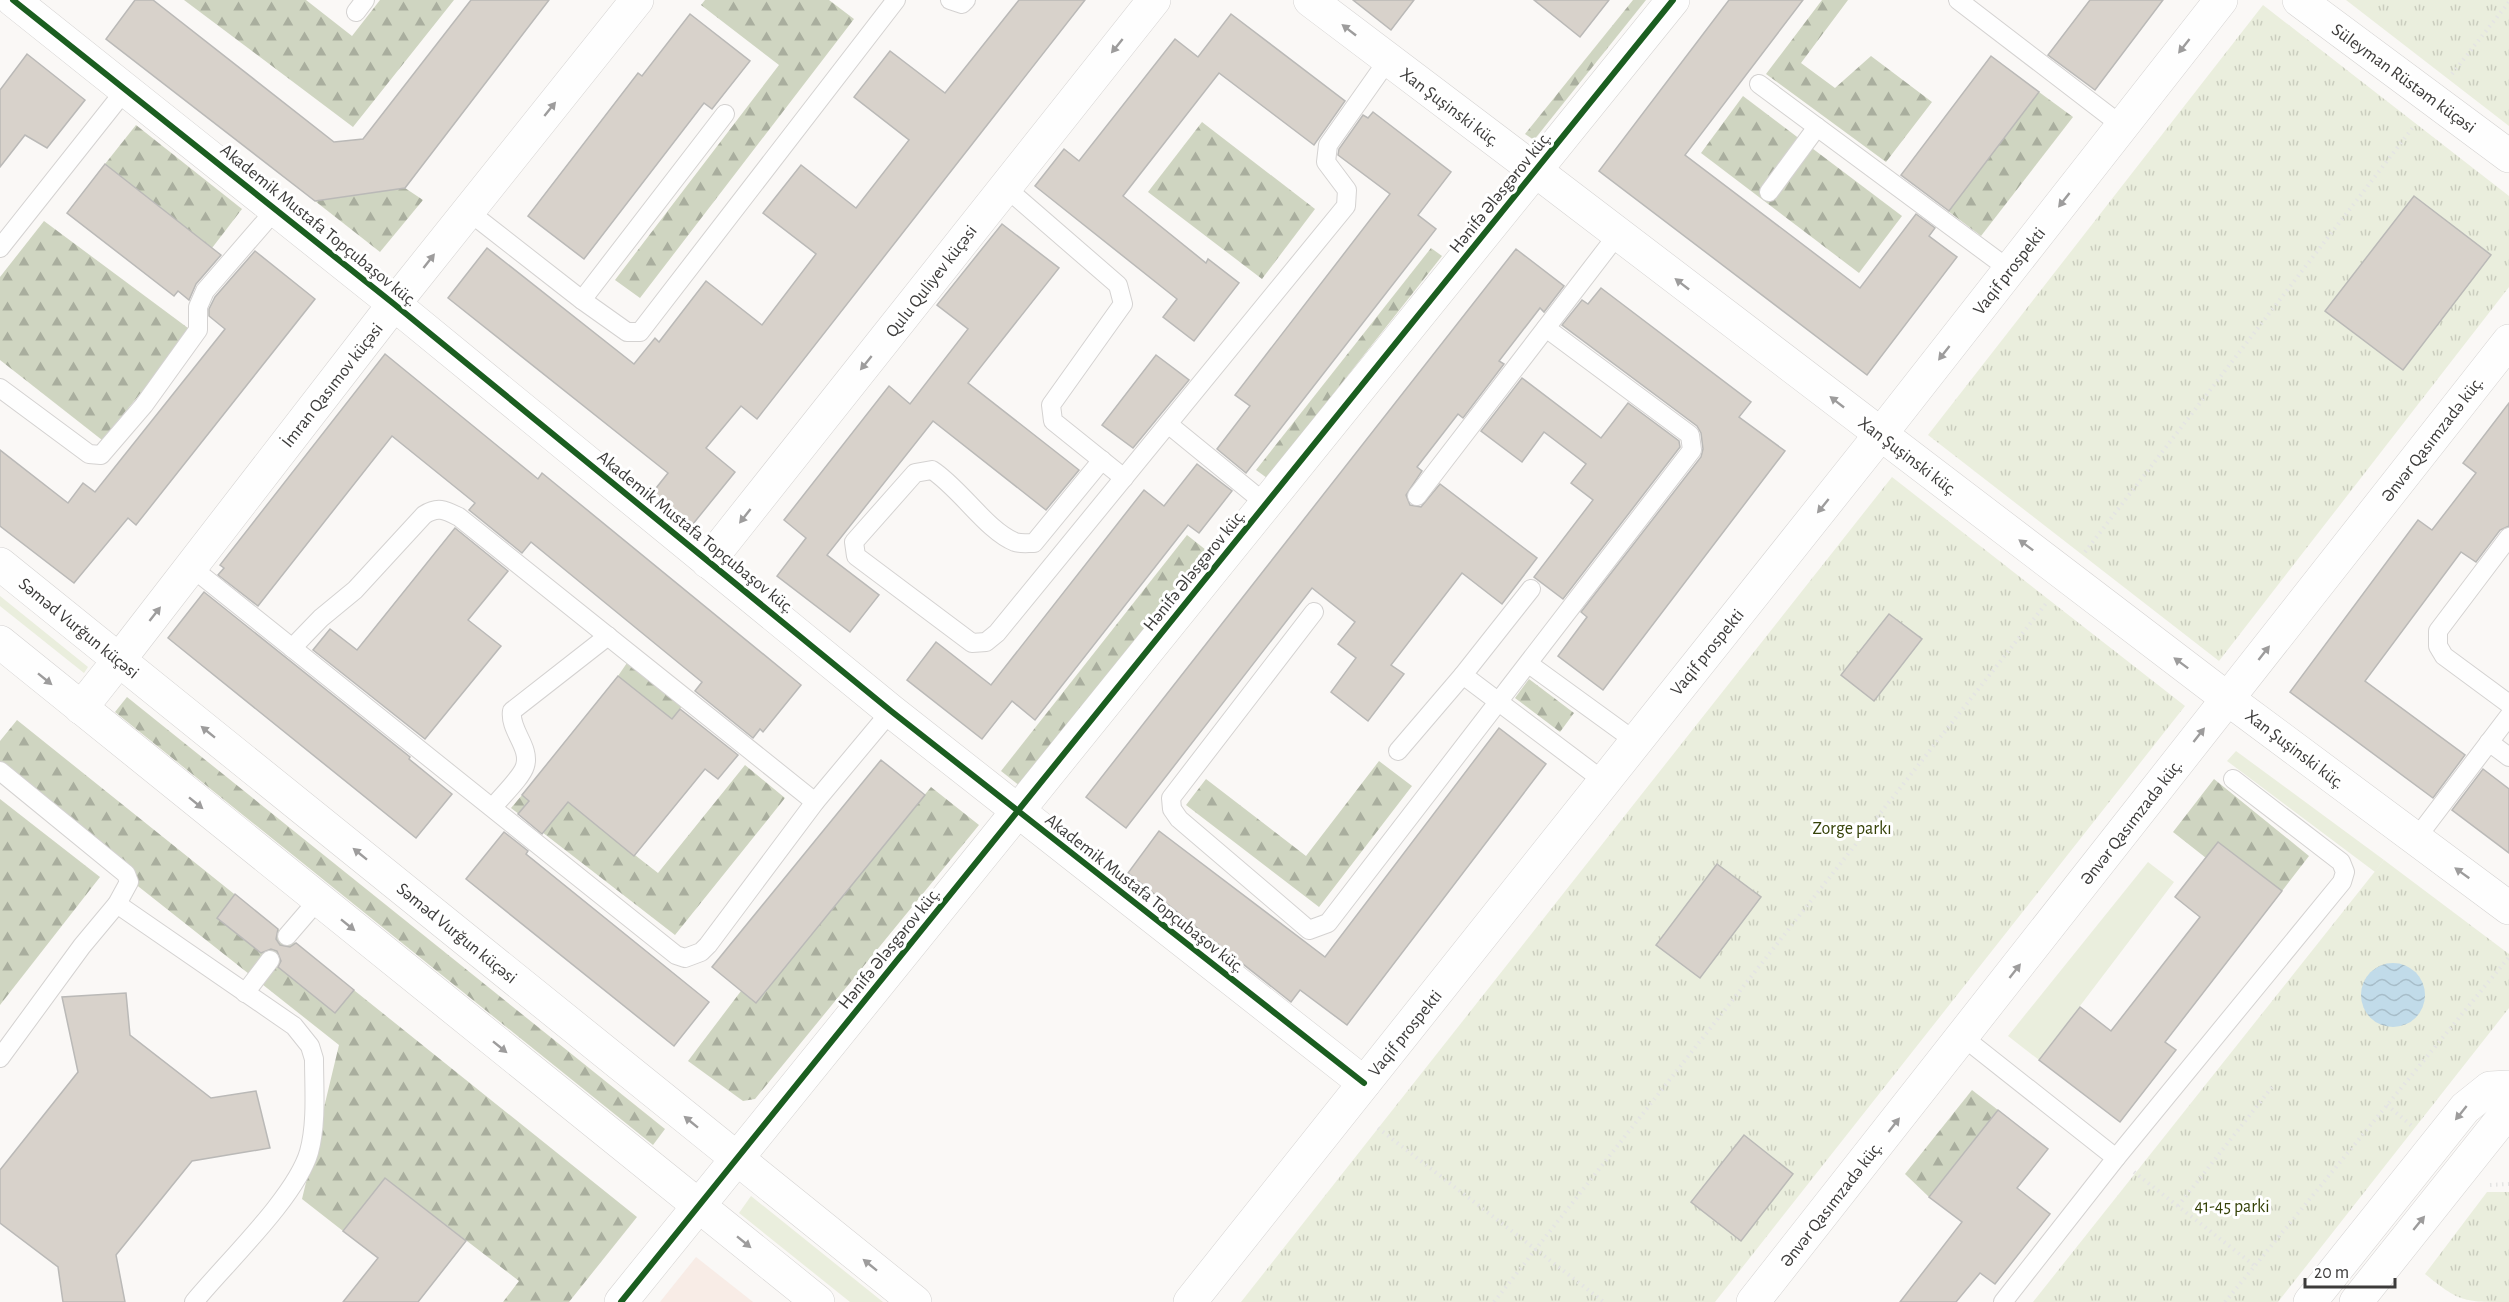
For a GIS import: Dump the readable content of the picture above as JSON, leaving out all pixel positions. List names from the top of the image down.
{
  "streets": {
    "street": [
      "Süleyman Rüstəm küçəsi",
      "Xan Şuşinski küç.",
      "Hənifə Ələsgərov küç.",
      "Akademik Mustafa Topçubaşov küç.",
      "Vaqif prospekti",
      "Qulu Quliyev küçəsi",
      "İmran Qasımov küçəsi",
      "Ənvər Qasımzadə küç.",
      "Səməd Vurğun küçəsi"
    ]
  },
  "crossings": [
    ["Xan Şuşinski küç.", "Hənifə Ələsgərov küç."],
    ["Xan Şuşinski küç.", "Vaqif prospekti"],
    ["Xan Şuşinski küç.", "Ənvər Qasımzadə küç."],
    ["Hənifə Ələsgərov küç.", "Akademik Mustafa Topçubaşov küç."],
    ["Hənifə Ələsgərov küç.", "Səməd Vurğun küçəsi"],
    ["Akademik Mustafa Topçubaşov küç.", "Vaqif prospekti"],
    ["Akademik Mustafa Topçubaşov küç.", "Qulu Quliyev küçəsi"],
    ["Akademik Mustafa Topçubaşov küç.", "İmran Qasımov küçəsi"],
    ["İmran Qasımov küçəsi", "Səməd Vurğun küçəsi"]
  ],
  "one_way": [
    "Xan Şuşinski küç.",
    "Vaqif prospekti",
    "Qulu Quliyev küçəsi",
    "İmran Qasımov küçəsi",
    "Ənvər Qasımzadə küç."
  ],
  "parks": ["Zorge parkı", "41-45 parki"],
  "scale_bar": "20 m"
}
